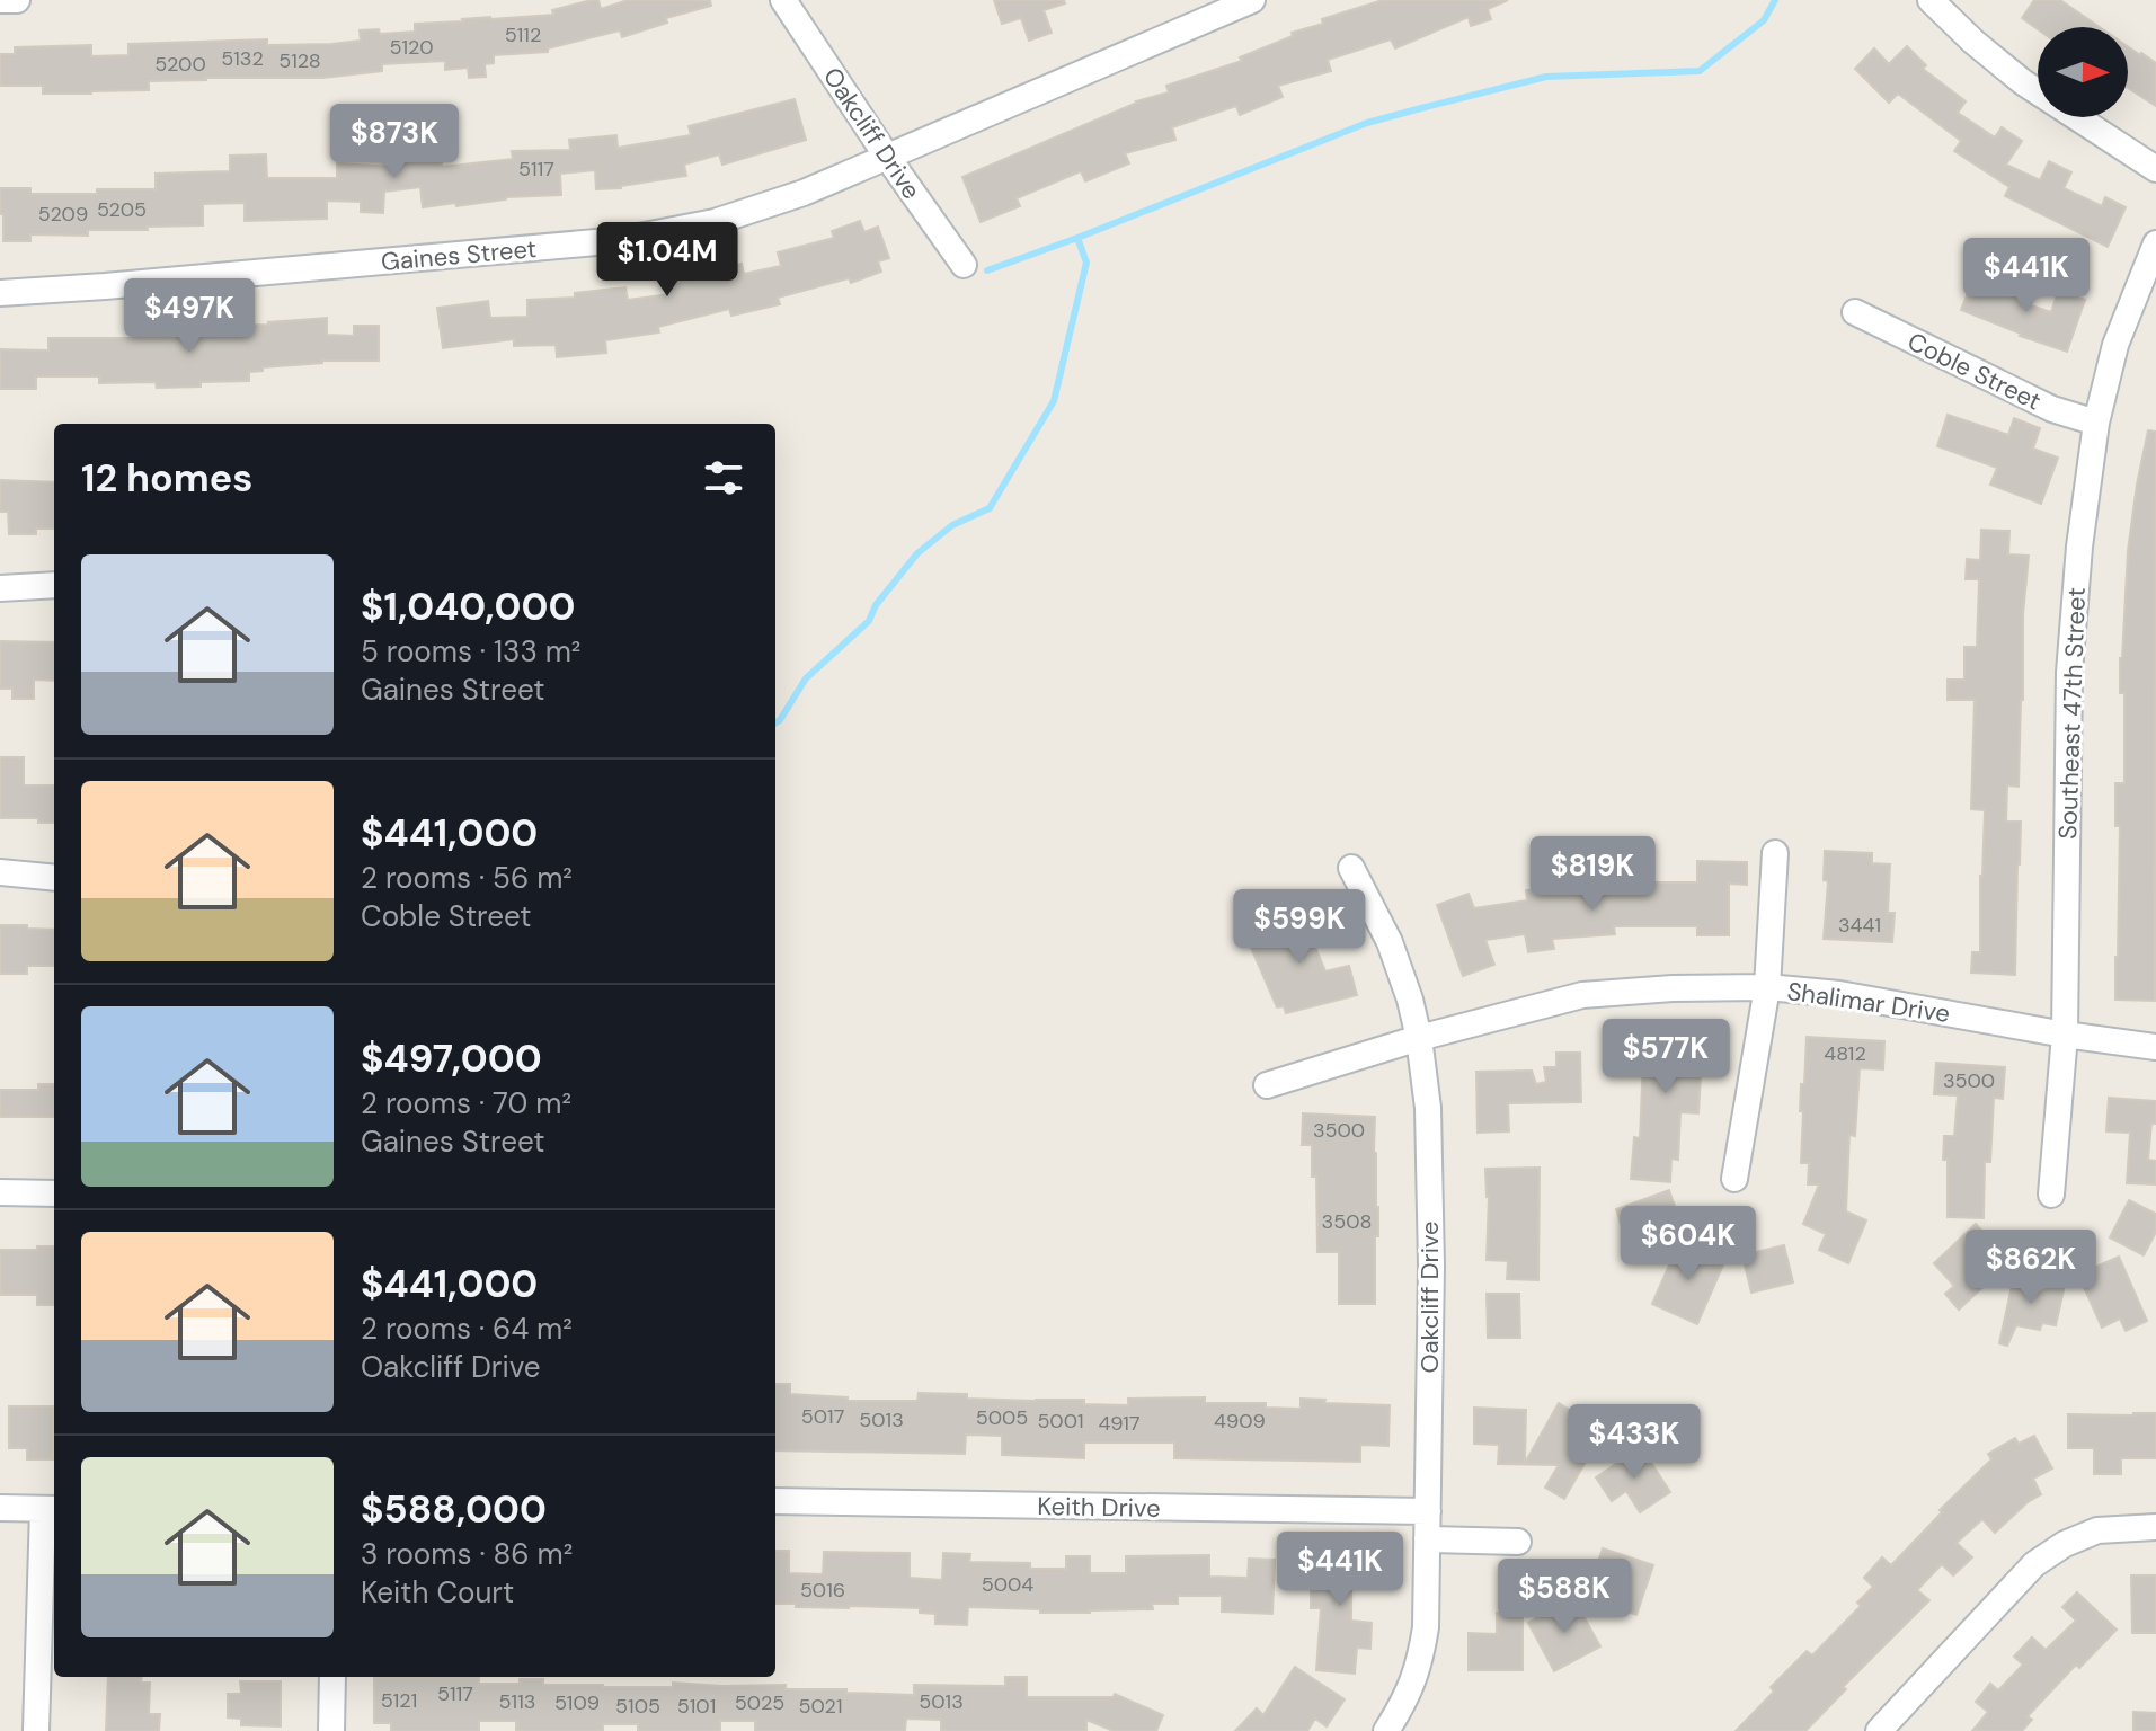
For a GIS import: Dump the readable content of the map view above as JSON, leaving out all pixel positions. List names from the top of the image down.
{
  "streets": {
    "street": [
      "Oakcliff Drive",
      "Gaines Street",
      "Coble Street",
      "Southeast 47th Street",
      "Shalimar Drive",
      "Keith Drive"
    ]
  },
  "crossings": [
    ["Oakcliff Drive", "Gaines Street"],
    ["Oakcliff Drive", "Shalimar Drive"],
    ["Oakcliff Drive", "Keith Drive"],
    ["Coble Street", "Southeast 47th Street"],
    ["Southeast 47th Street", "Shalimar Drive"]
  ],
  "house_numbers": [
    "5112",
    "5120",
    "5132",
    "5128",
    "5200",
    "5117",
    "5205",
    "5209",
    "3441",
    "4812",
    "3500",
    "3500",
    "3508",
    "5017",
    "5005",
    "5013",
    "5001",
    "4909",
    "4917",
    "5004",
    "5016",
    "5117",
    "5121",
    "5113",
    "5013",
    "5109",
    "5025",
    "5105",
    "5101",
    "5021"
  ],
  "north": "right",
  "page": {
    "price": [
      "$873K",
      "$1.04M",
      "$441K",
      "$497K",
      "$819K",
      "$599K",
      "$577K",
      "$604K",
      "$862K",
      "$433K",
      "$441K",
      "$588K"
    ],
    "heading": "12 homes",
    "list": [
      {
        "name": "$1,040,000",
        "note": "5 rooms · 133 m² · Gaines Street"
      },
      {
        "name": "$441,000",
        "note": "2 rooms · 56 m² · Coble Street"
      },
      {
        "name": "$497,000",
        "note": "2 rooms · 70 m² · Gaines Street"
      },
      {
        "name": "$441,000",
        "note": "2 rooms · 64 m² · Oakcliff Drive"
      },
      {
        "name": "$588,000",
        "note": "3 rooms · 86 m² · Keith Court"
      }
    ]
  }
}
